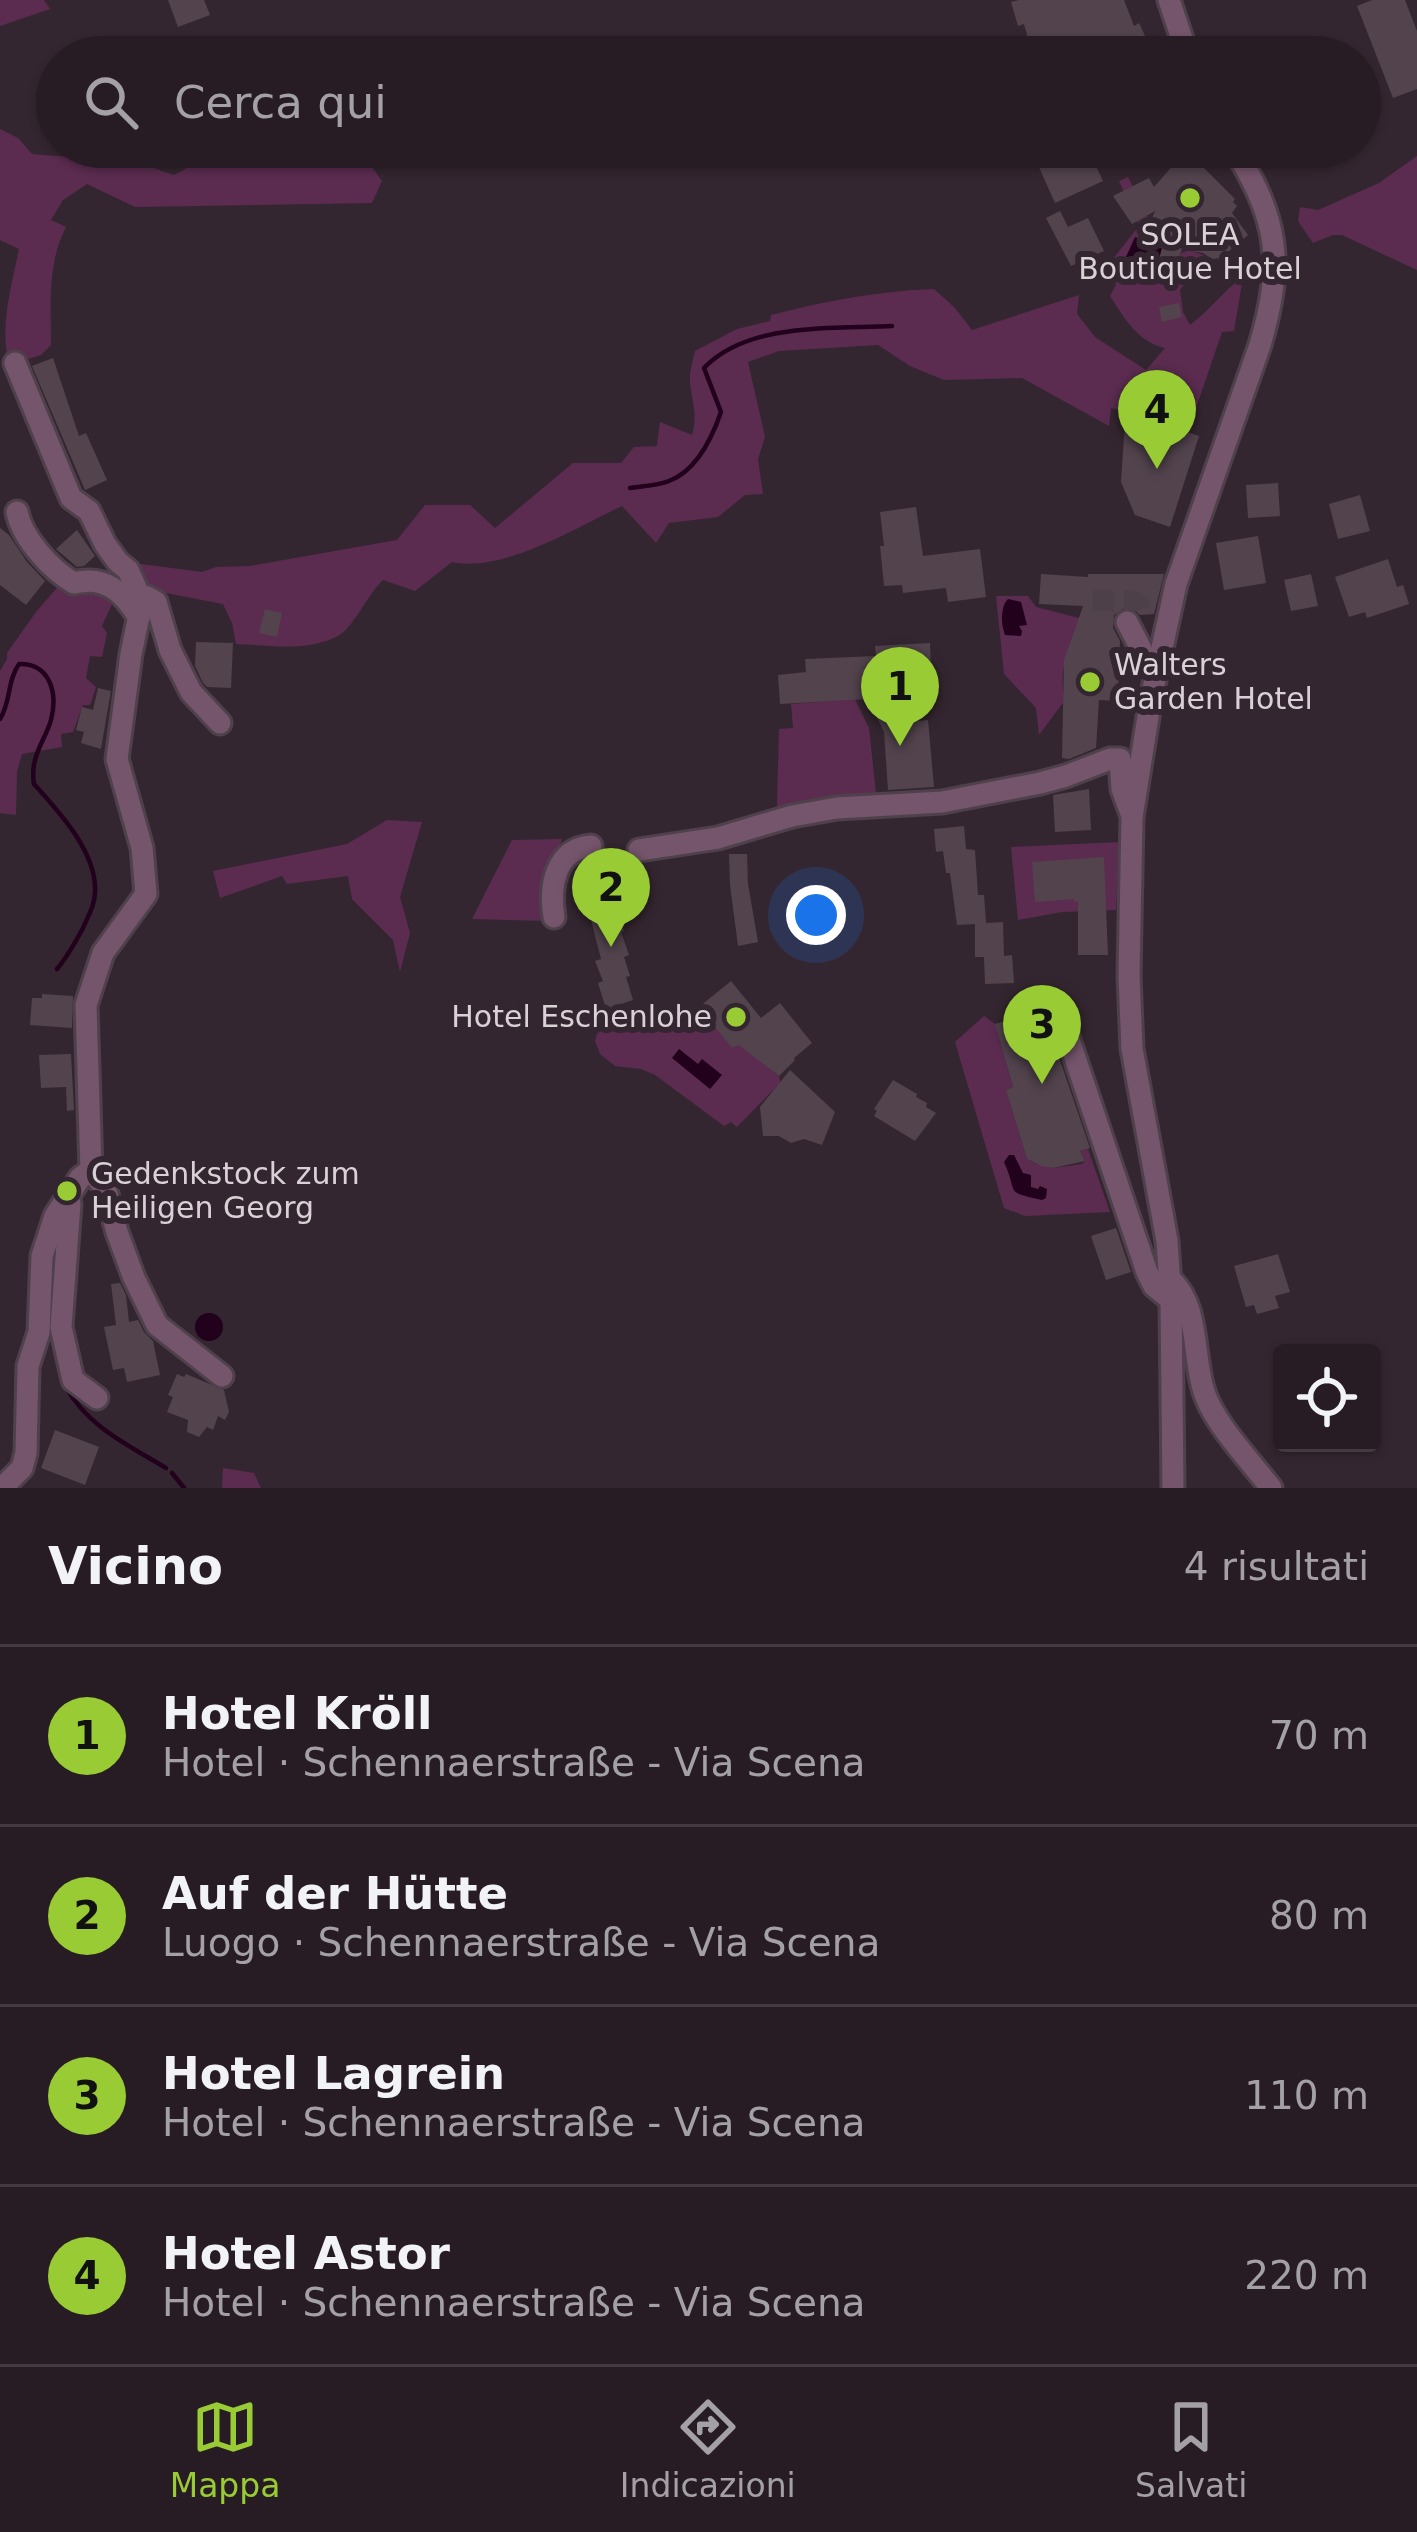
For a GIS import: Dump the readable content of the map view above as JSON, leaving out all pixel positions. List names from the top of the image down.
{
  "places": [
    "SOLEA Boutique Hotel",
    "Walters Garden Hotel",
    "Hotel Eschenlohe",
    "Gedenkstock zum Heiligen Georg"
  ],
  "page": {
    "search": "Cerca qui",
    "pins": [
      "4",
      "1",
      "2",
      "3"
    ],
    "heading": ["Vicino", "4 risultati"],
    "list": [
      {
        "mark": "1",
        "name": "Hotel Kröll",
        "note": "Hotel · Schennaerstraße - Via Scena",
        "value": "70 m"
      },
      {
        "mark": "2",
        "name": "Auf der Hütte",
        "note": "Luogo · Schennaerstraße - Via Scena",
        "value": "80 m"
      },
      {
        "mark": "3",
        "name": "Hotel Lagrein",
        "note": "Hotel · Schennaerstraße - Via Scena",
        "value": "110 m"
      },
      {
        "mark": "4",
        "name": "Hotel Astor",
        "note": "Hotel · Schennaerstraße - Via Scena",
        "value": "220 m"
      }
    ],
    "nav": ["Mappa", "Indicazioni", "Salvati"]
  }
}
